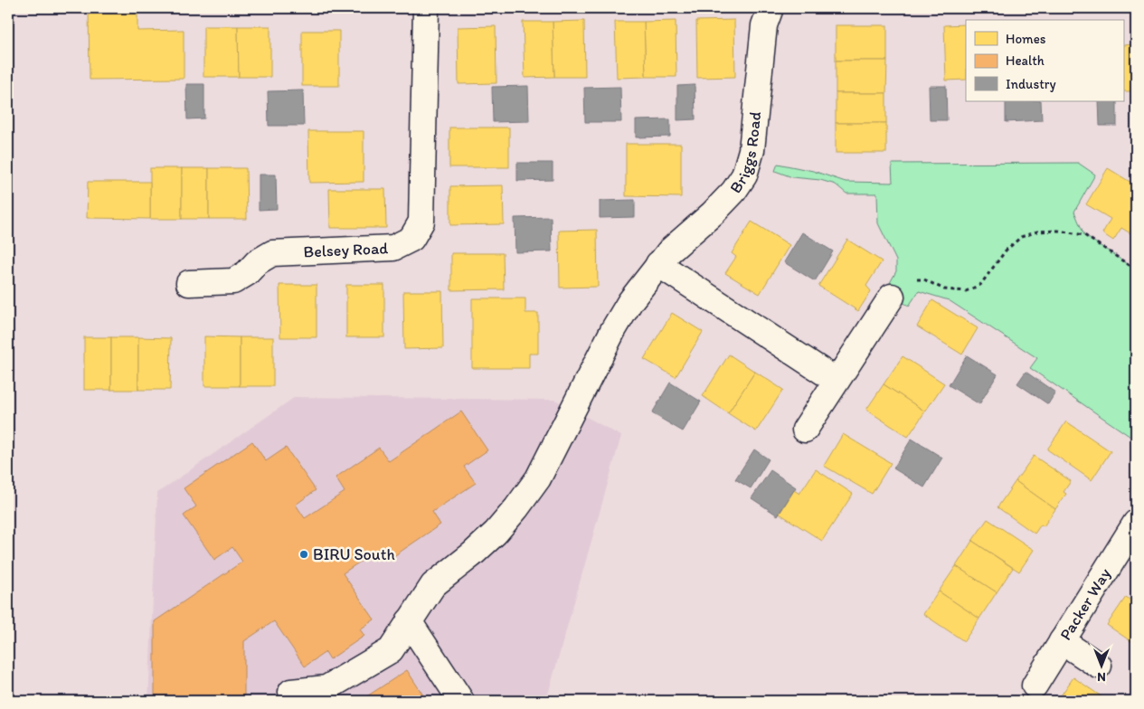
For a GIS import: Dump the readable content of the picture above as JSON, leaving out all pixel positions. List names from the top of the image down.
{
  "streets": {
    "street": ["Briggs Road", "Belsey Road", "Packer Way"]
  },
  "places": ["BIRU South"],
  "legend": ["Homes", "Health", "Industry"],
  "north": "bottom"
}
